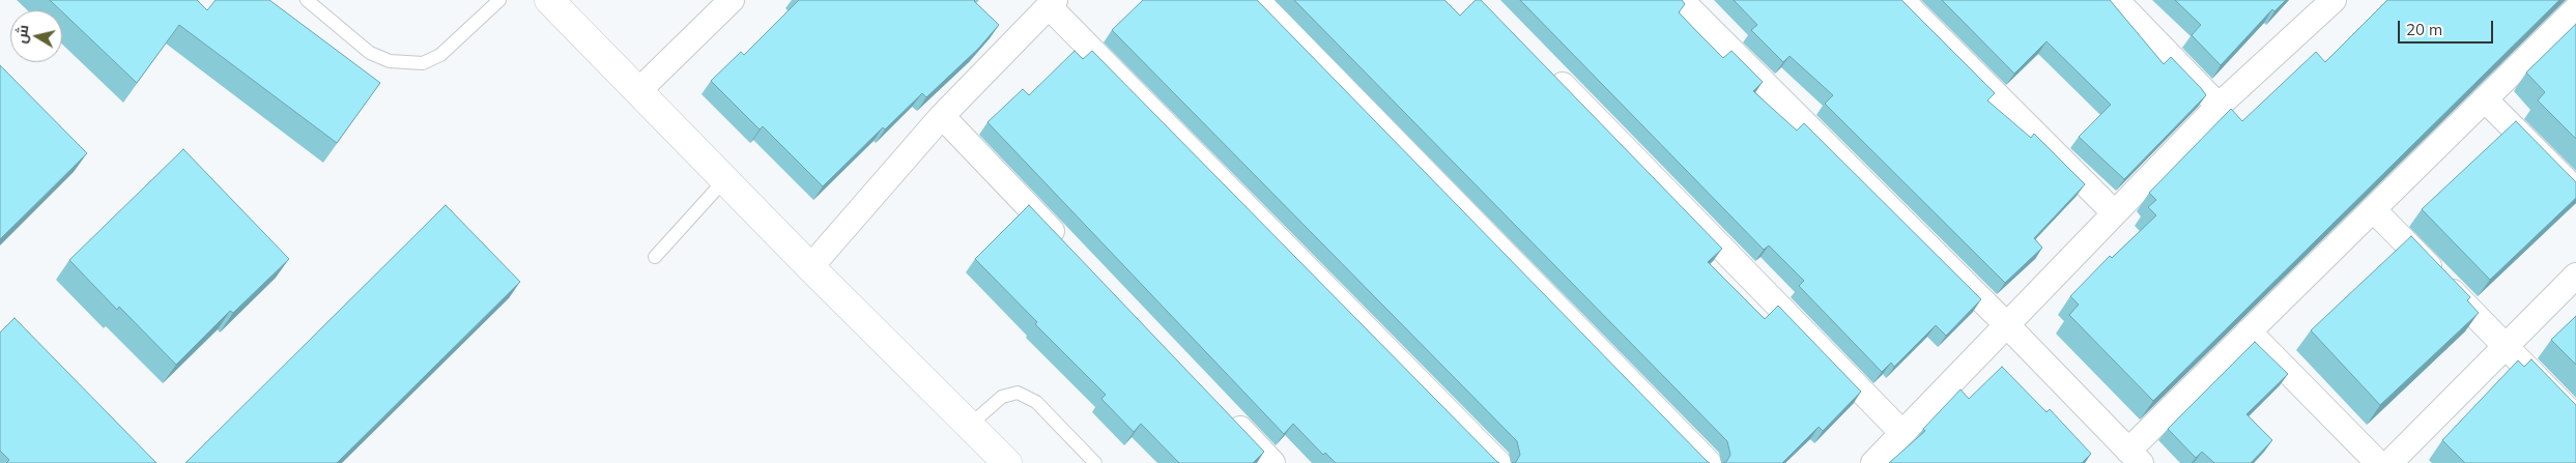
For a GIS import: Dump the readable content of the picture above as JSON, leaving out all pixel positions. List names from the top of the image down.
{
  "scale_bar": "20 m",
  "north": "left"
}
